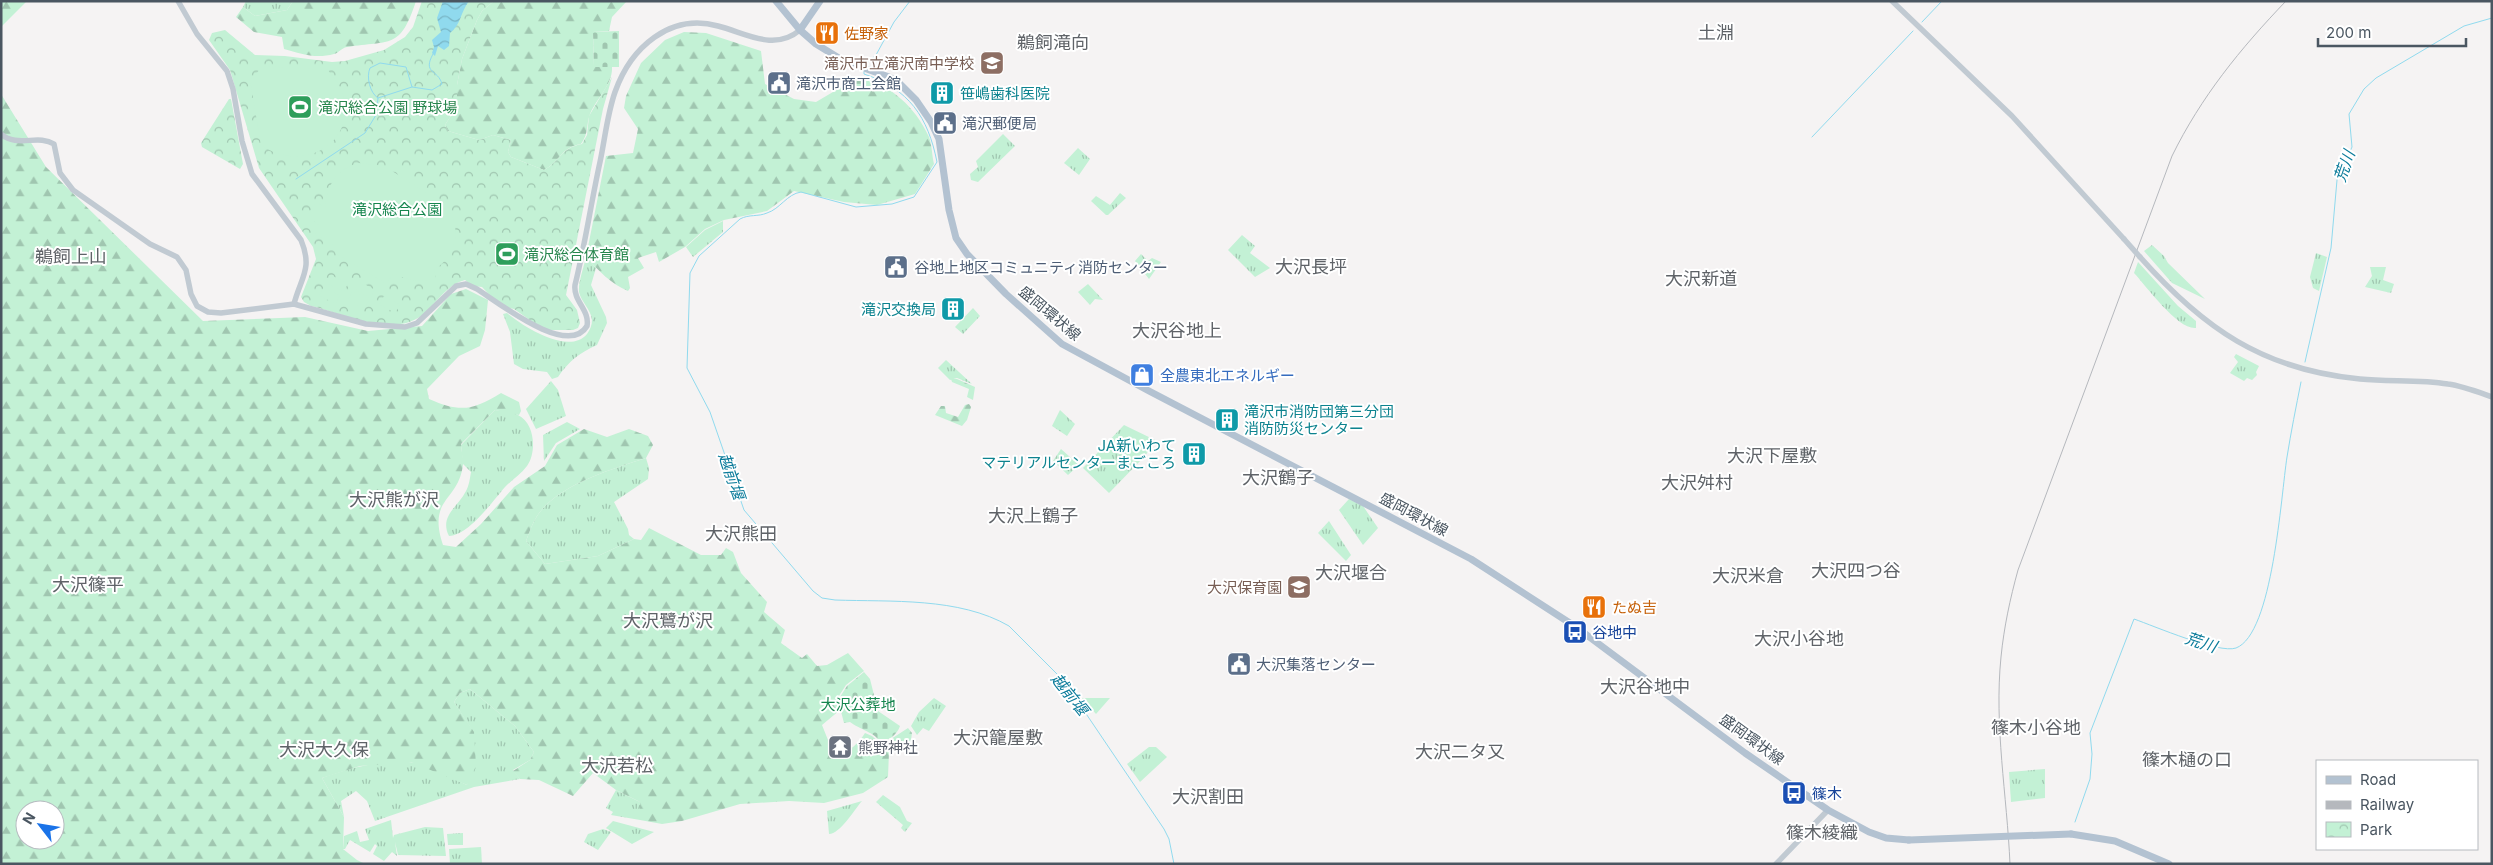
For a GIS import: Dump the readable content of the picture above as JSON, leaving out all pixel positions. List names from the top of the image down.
{
  "streets": {
    "main road": ["盛岡環状線"]
  },
  "districts": [
    "土淵",
    "鵜飼滝向",
    "鵜飼上山",
    "大沢長坪",
    "大沢新道",
    "大沢谷地上",
    "大沢下屋敷",
    "大沢鶴子",
    "大沢舛村",
    "大沢熊が沢",
    "大沢上鶴子",
    "大沢熊田",
    "大沢四つ谷",
    "大沢堰合",
    "大沢米倉",
    "大沢篠平",
    "大沢鷺が沢",
    "大沢小谷地",
    "大沢谷地中",
    "篠木小谷地",
    "大沢籠屋敷",
    "大沢大久保",
    "大沢二タ又",
    "篠木樋の口",
    "大沢若松",
    "大沢割田",
    "篠木綾織"
  ],
  "water": ["荒川", "越前堰"],
  "parks": ["滝沢総合公園", "大沢公葬地"],
  "places": {
    "restaurant": ["佐野家", "たぬ吉"],
    "school or university": ["滝沢市立滝沢南中学校", "大沢保育園"],
    "public building": [
      "滝沢市商工会館",
      "滝沢郵便局",
      "谷地上地区コミュニティ消防センター",
      "大沢集落センター"
    ],
    "building": [
      "笹嶋歯科医院",
      "滝沢交換局",
      "滝沢市消防団第三分団 消防防災センター",
      "JA新いわて マテリアルセンターまごころ"
    ],
    "sports": ["滝沢総合公園 野球場", "滝沢総合体育館"],
    "shop": ["全農東北エネルギー"],
    "bus stop": ["谷地中", "篠木"],
    "temple": ["熊野神社"]
  },
  "legend": ["Road", "Railway", "Park"],
  "scale_bar": "200 m",
  "north": "top left"
}
